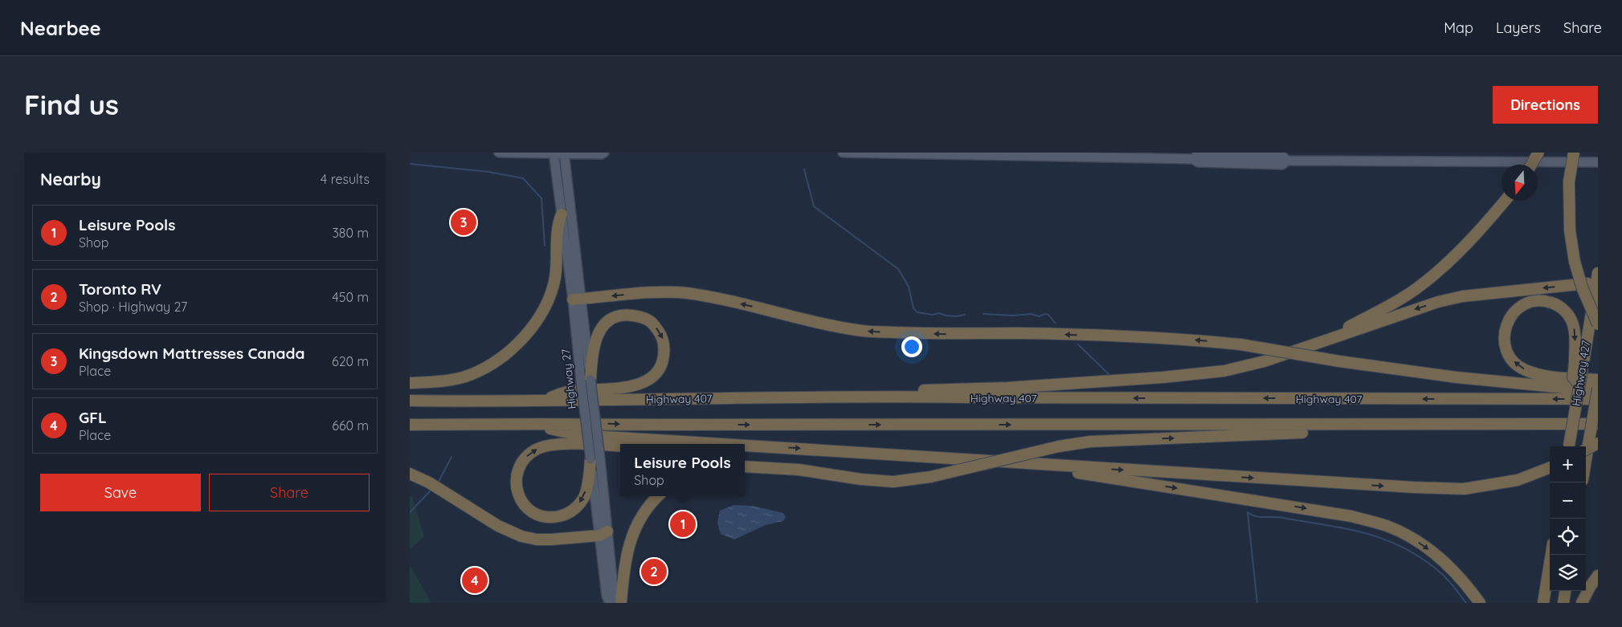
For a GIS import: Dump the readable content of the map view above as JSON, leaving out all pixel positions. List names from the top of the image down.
{
  "streets": {
    "highway": ["Highway 427", "Highway 407"],
    "main road": ["Highway 27"]
  },
  "north": "bottom",
  "page": {
    "header": "Nearbee",
    "nav": ["Map", "Layers", "Share"],
    "buttons": [
      "Directions",
      ["Save", "Share"]
    ],
    "title": "Find us",
    "heading": ["Nearby", "4 results"],
    "list": [
      {
        "mark": "1",
        "name": "Leisure Pools",
        "note": "Shop",
        "value": "380 m"
      },
      {
        "mark": "2",
        "name": "Toronto RV",
        "note": "Shop · Highway 27",
        "value": "450 m"
      },
      {
        "mark": "3",
        "name": "Kingsdown Mattresses Canada",
        "note": "Place",
        "value": "620 m"
      },
      {
        "mark": "4",
        "name": "GFL",
        "note": "Place",
        "value": "660 m"
      }
    ],
    "pins": [
      "3",
      "1",
      "2",
      "4"
    ],
    "popup": ["Leisure Pools", "Shop"],
    "map_buttons": ["+", "−"]
  }
}
